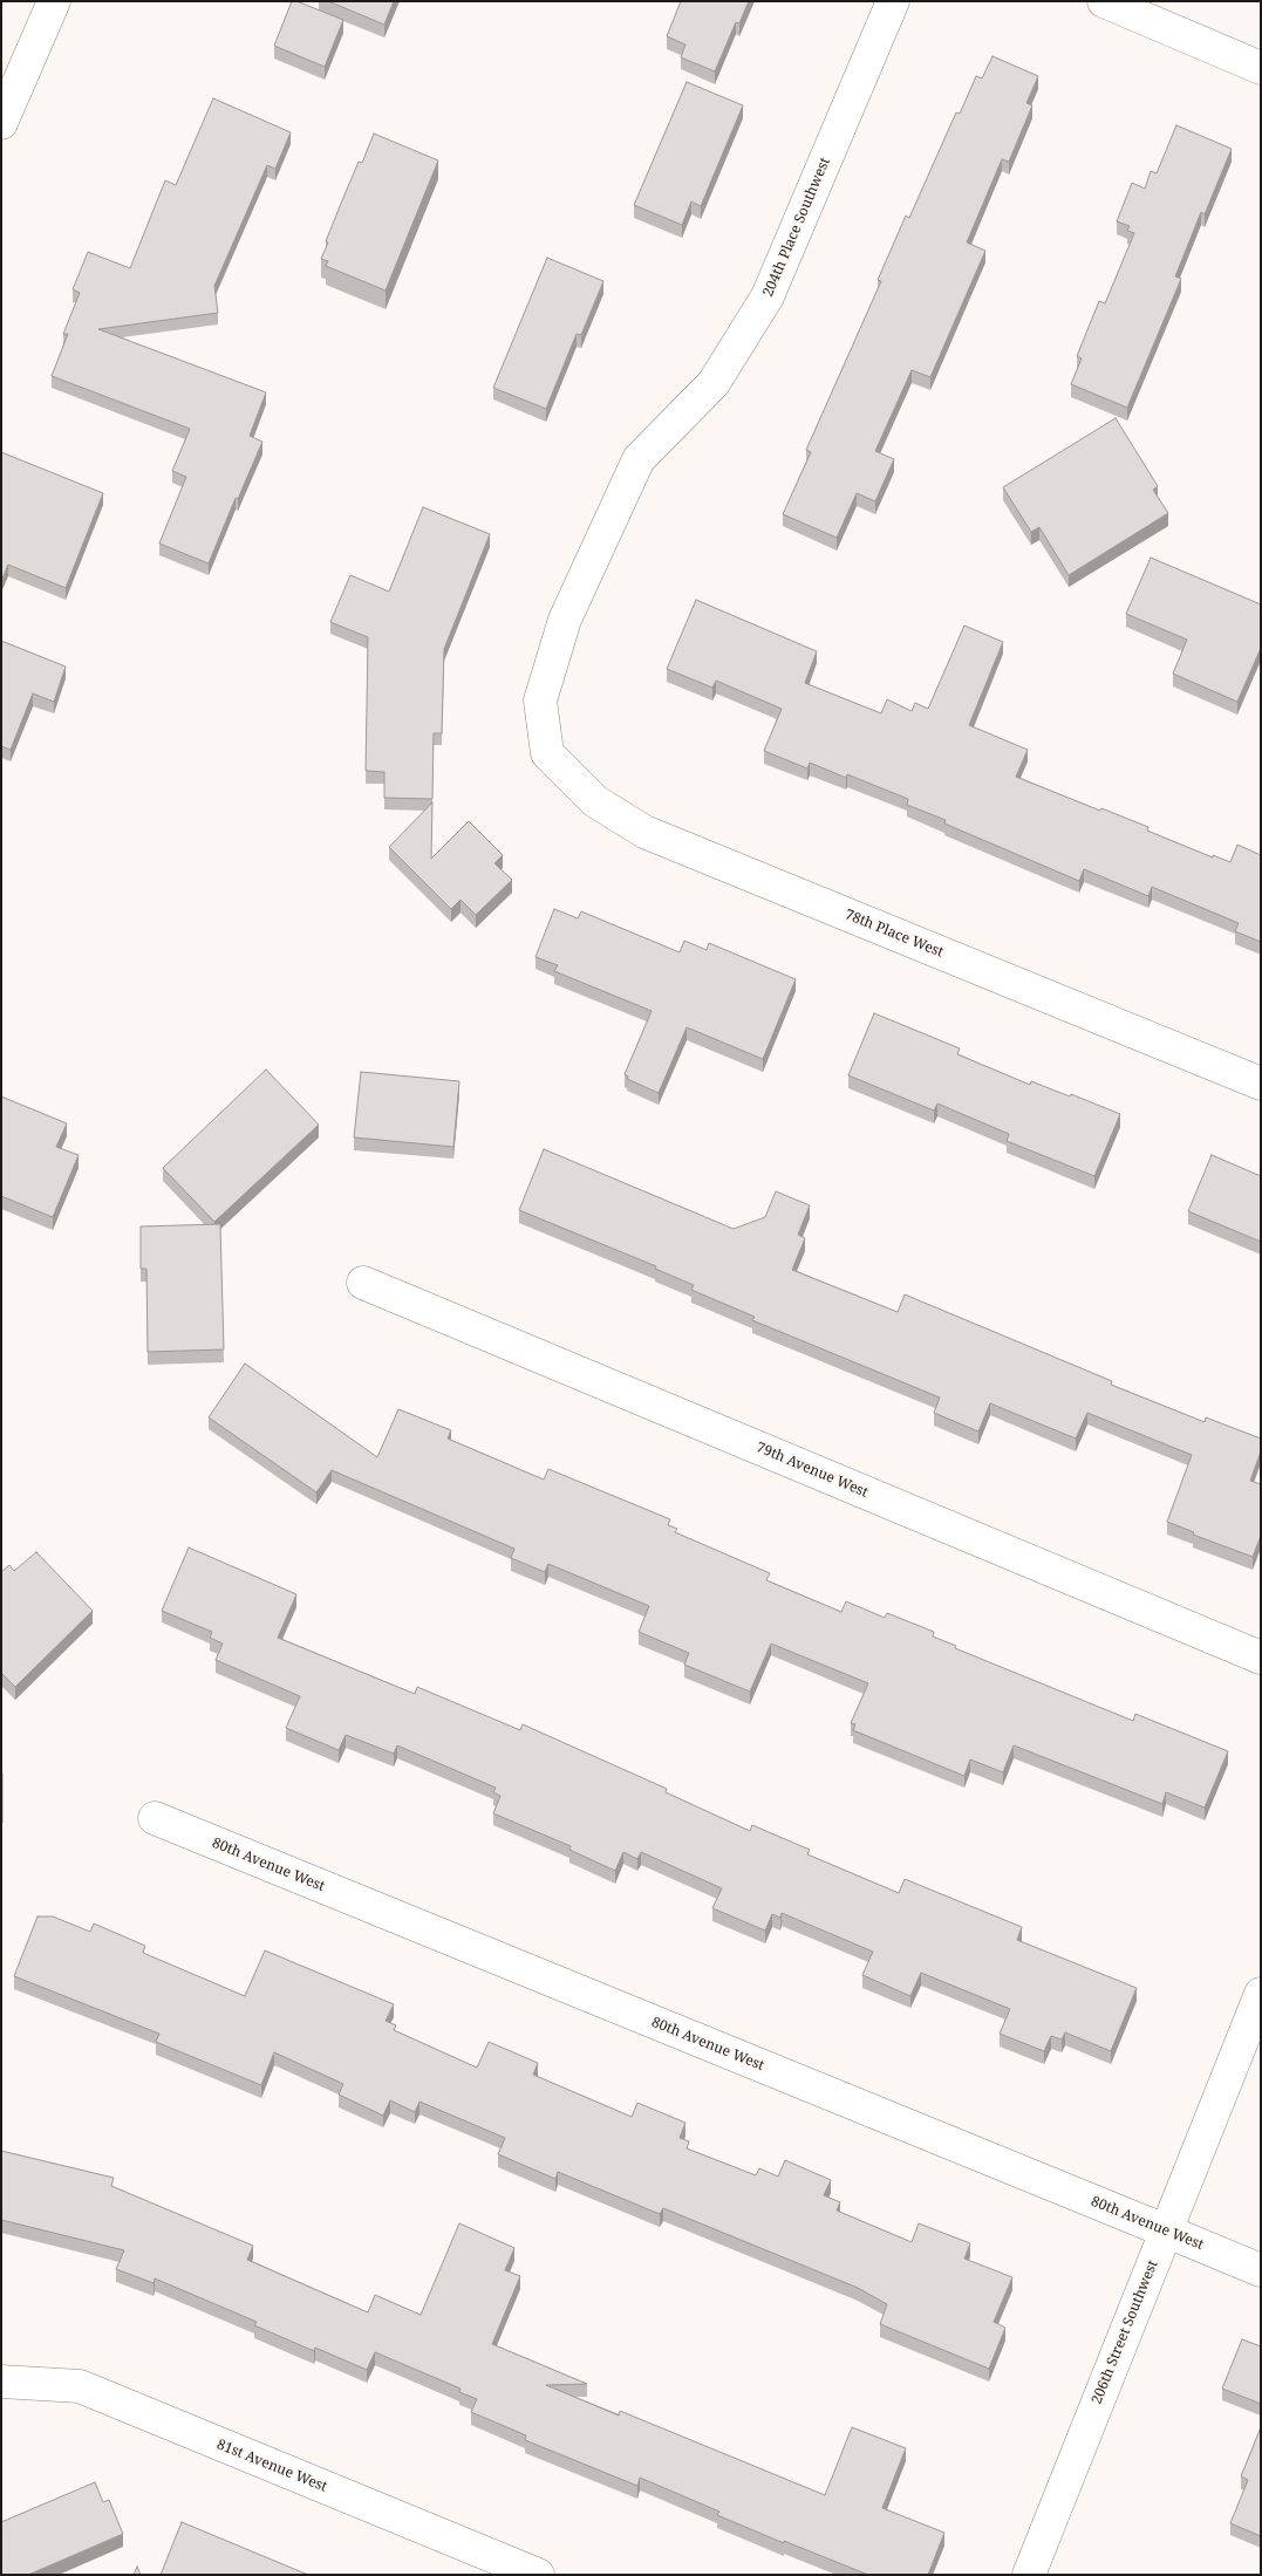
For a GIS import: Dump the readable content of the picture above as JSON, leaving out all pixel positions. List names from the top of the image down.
{
  "streets": {
    "street": [
      "204th Place Southwest",
      "78th Place West",
      "79th Avenue West",
      "80th Avenue West",
      "206th Street Southwest",
      "81st Avenue West"
    ]
  },
  "crossings": [
    ["204th Place Southwest", "78th Place West"],
    ["80th Avenue West", "206th Street Southwest"]
  ]
}
